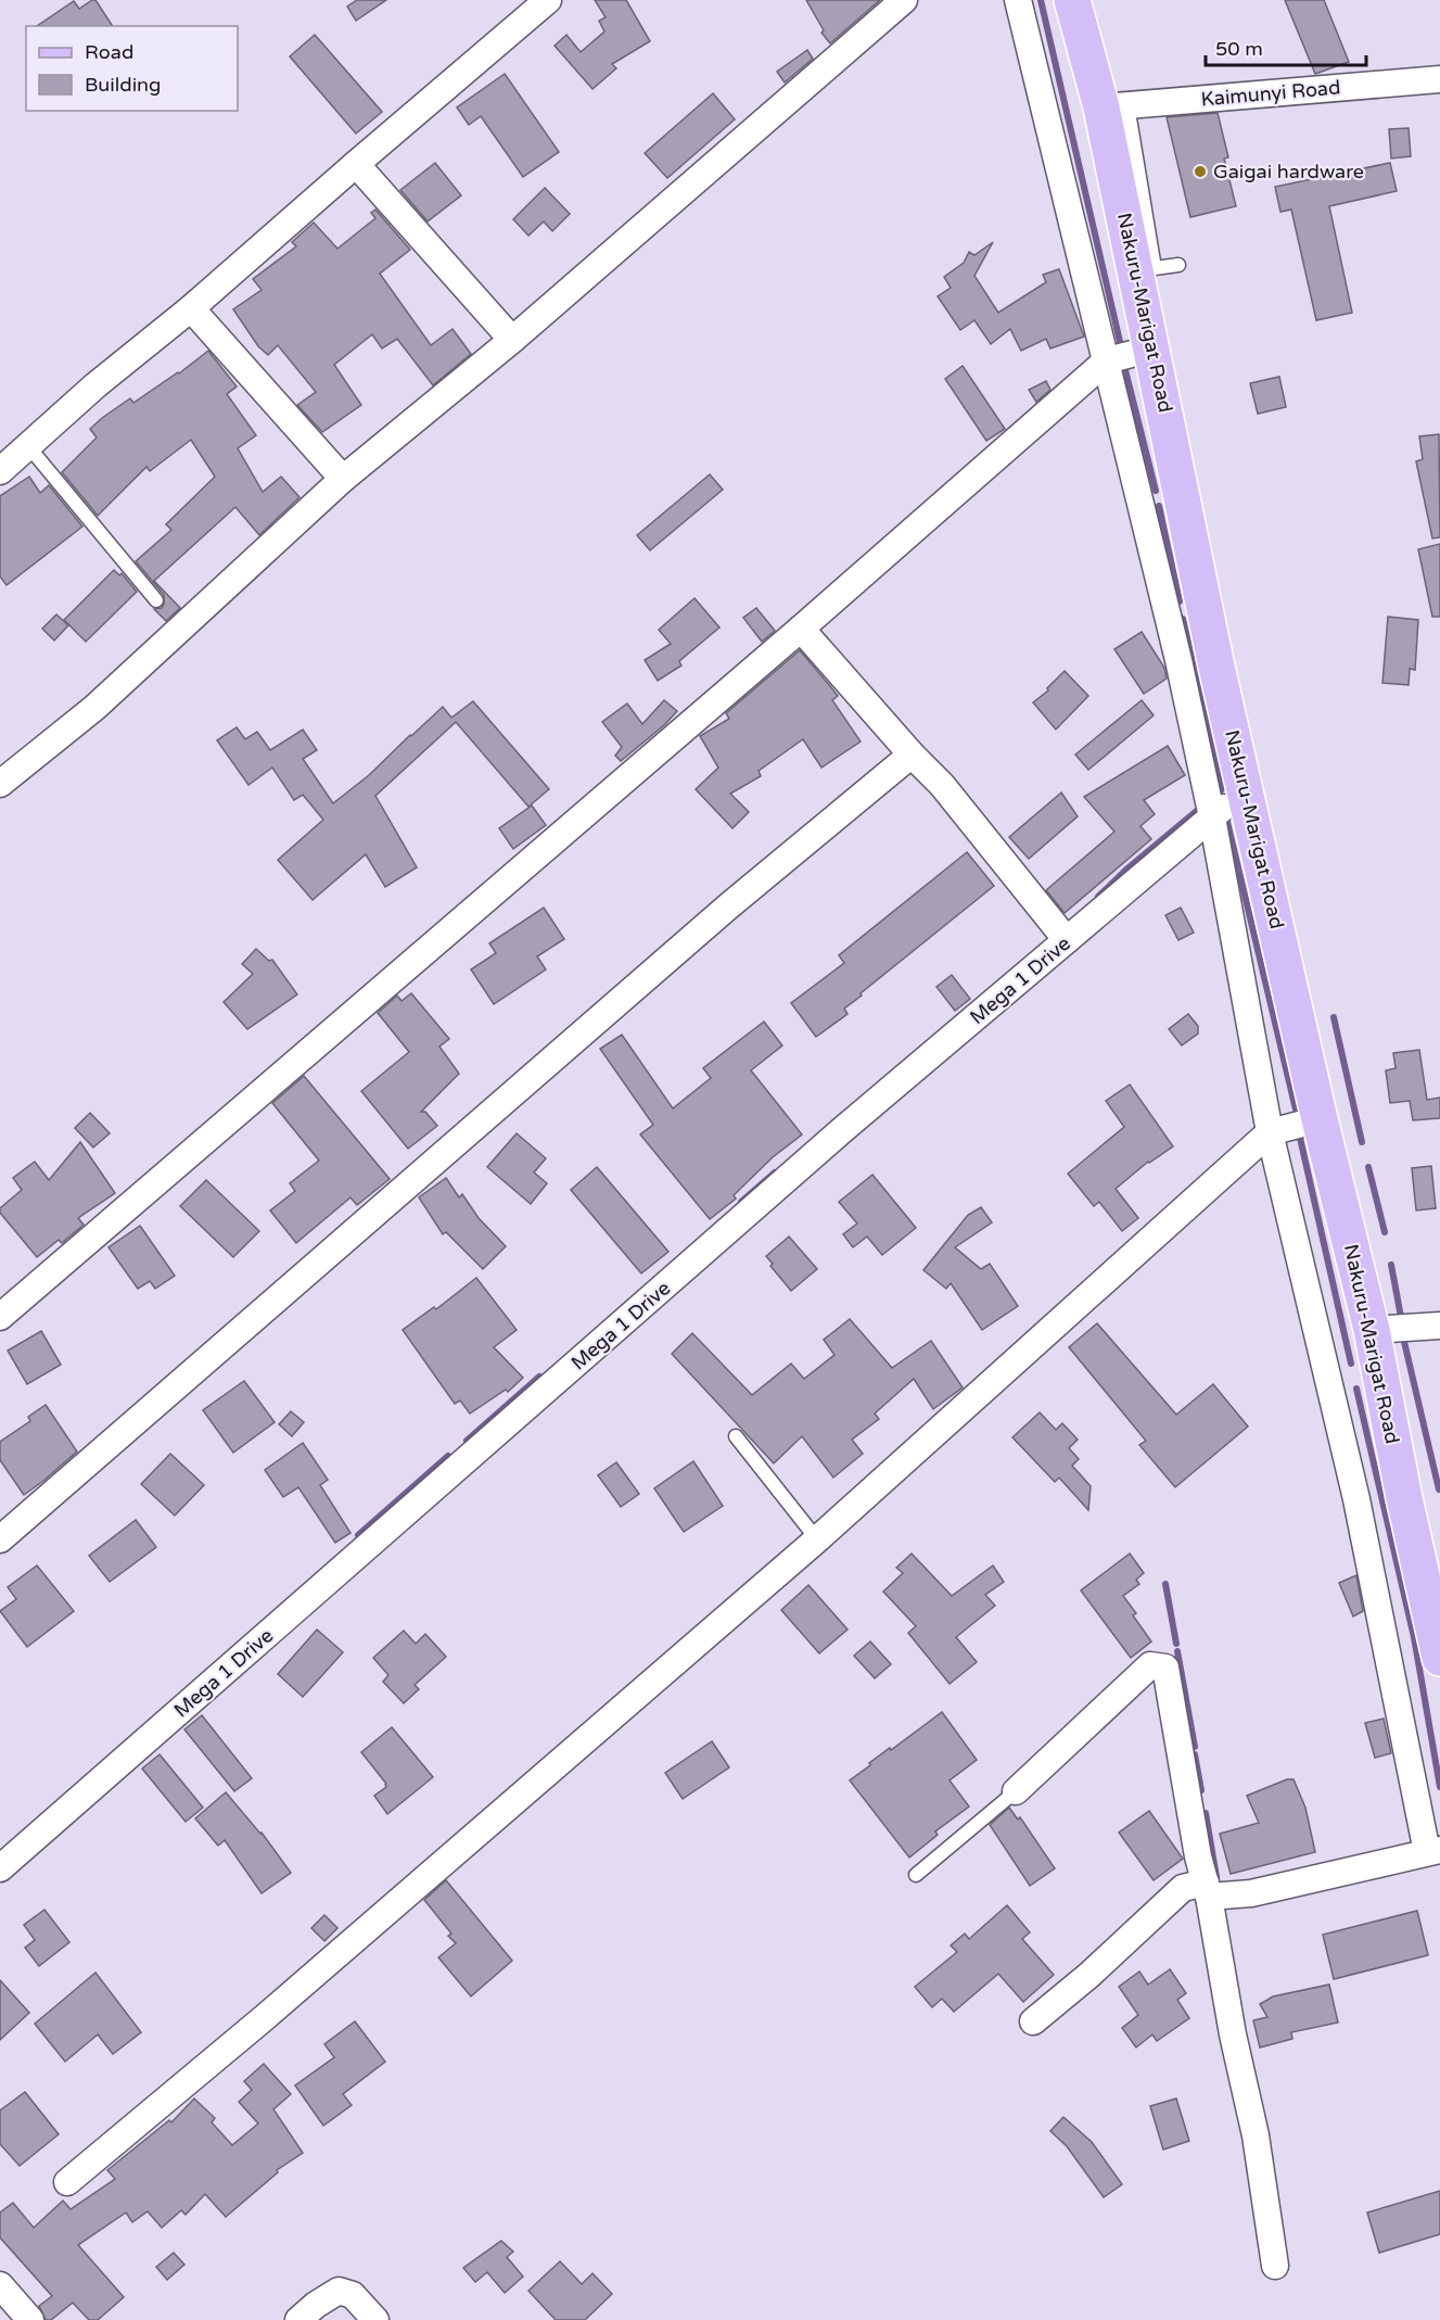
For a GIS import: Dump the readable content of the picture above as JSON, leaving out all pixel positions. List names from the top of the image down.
{
  "streets": {
    "main road": ["Nakuru-Marigat Road"],
    "street": ["Kaimunyi Road", "Mega 1 Drive"]
  },
  "crossings": [
    ["Kaimunyi Road", "Nakuru-Marigat Road"],
    ["Nakuru-Marigat Road", "Mega 1 Drive"]
  ],
  "places": ["Gaigai hardware"],
  "legend": ["Road", "Building"],
  "scale_bar": "50 m"
}
